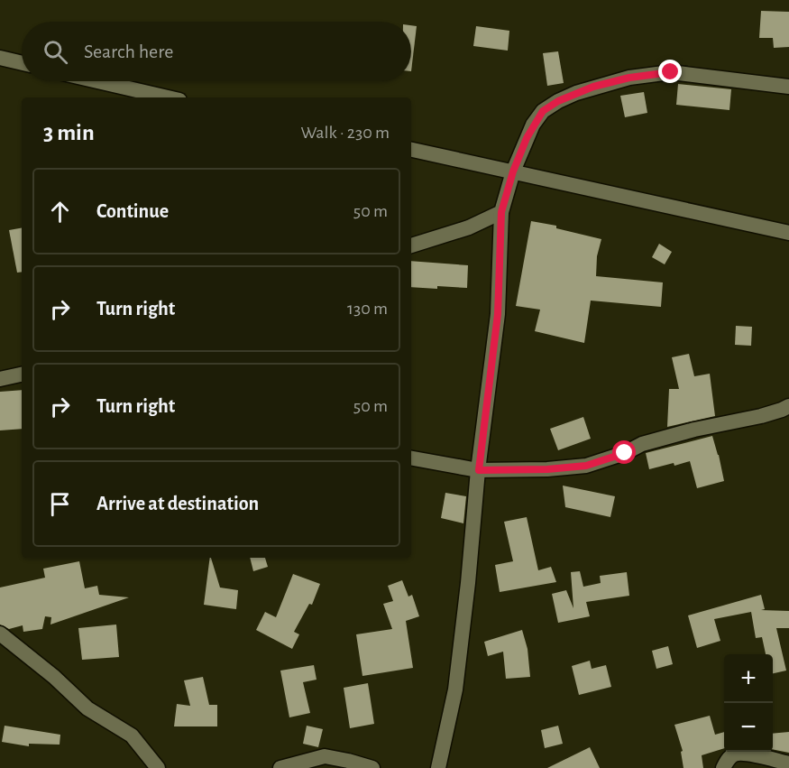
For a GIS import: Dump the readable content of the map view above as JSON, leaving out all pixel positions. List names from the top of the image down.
{
  "page": {
    "search": "Search here",
    "heading": ["3 min", "Walk · 230 m"],
    "list": [
      ["Continue", "50 m"],
      ["Turn right", "130 m"],
      ["Turn right", "50 m"],
      "Arrive at destination"
    ],
    "map_buttons": ["+", "−"]
  }
}
